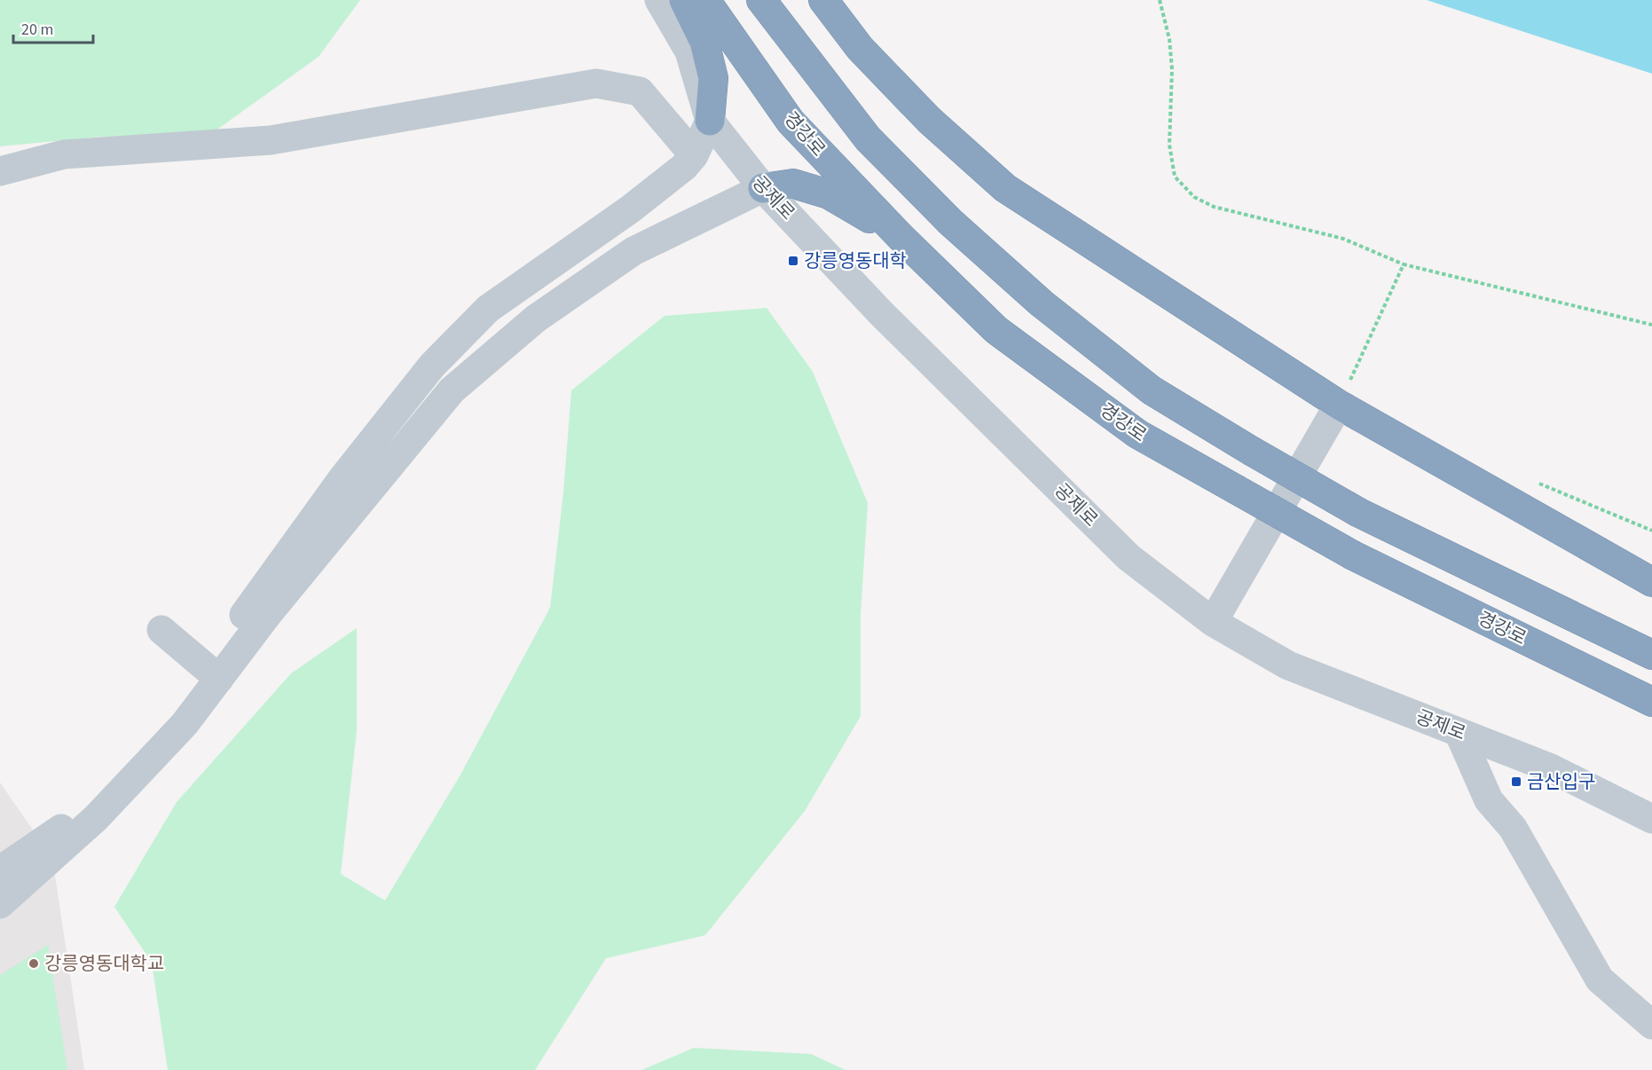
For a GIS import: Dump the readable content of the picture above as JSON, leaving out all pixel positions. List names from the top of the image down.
{
  "streets": {
    "highway": ["경강로"],
    "street": ["공제로"]
  },
  "places": {
    "transit": ["강릉영동대학", "금산입구"],
    "other": ["강릉영동대학교"]
  },
  "scale_bar": "20 m"
}
